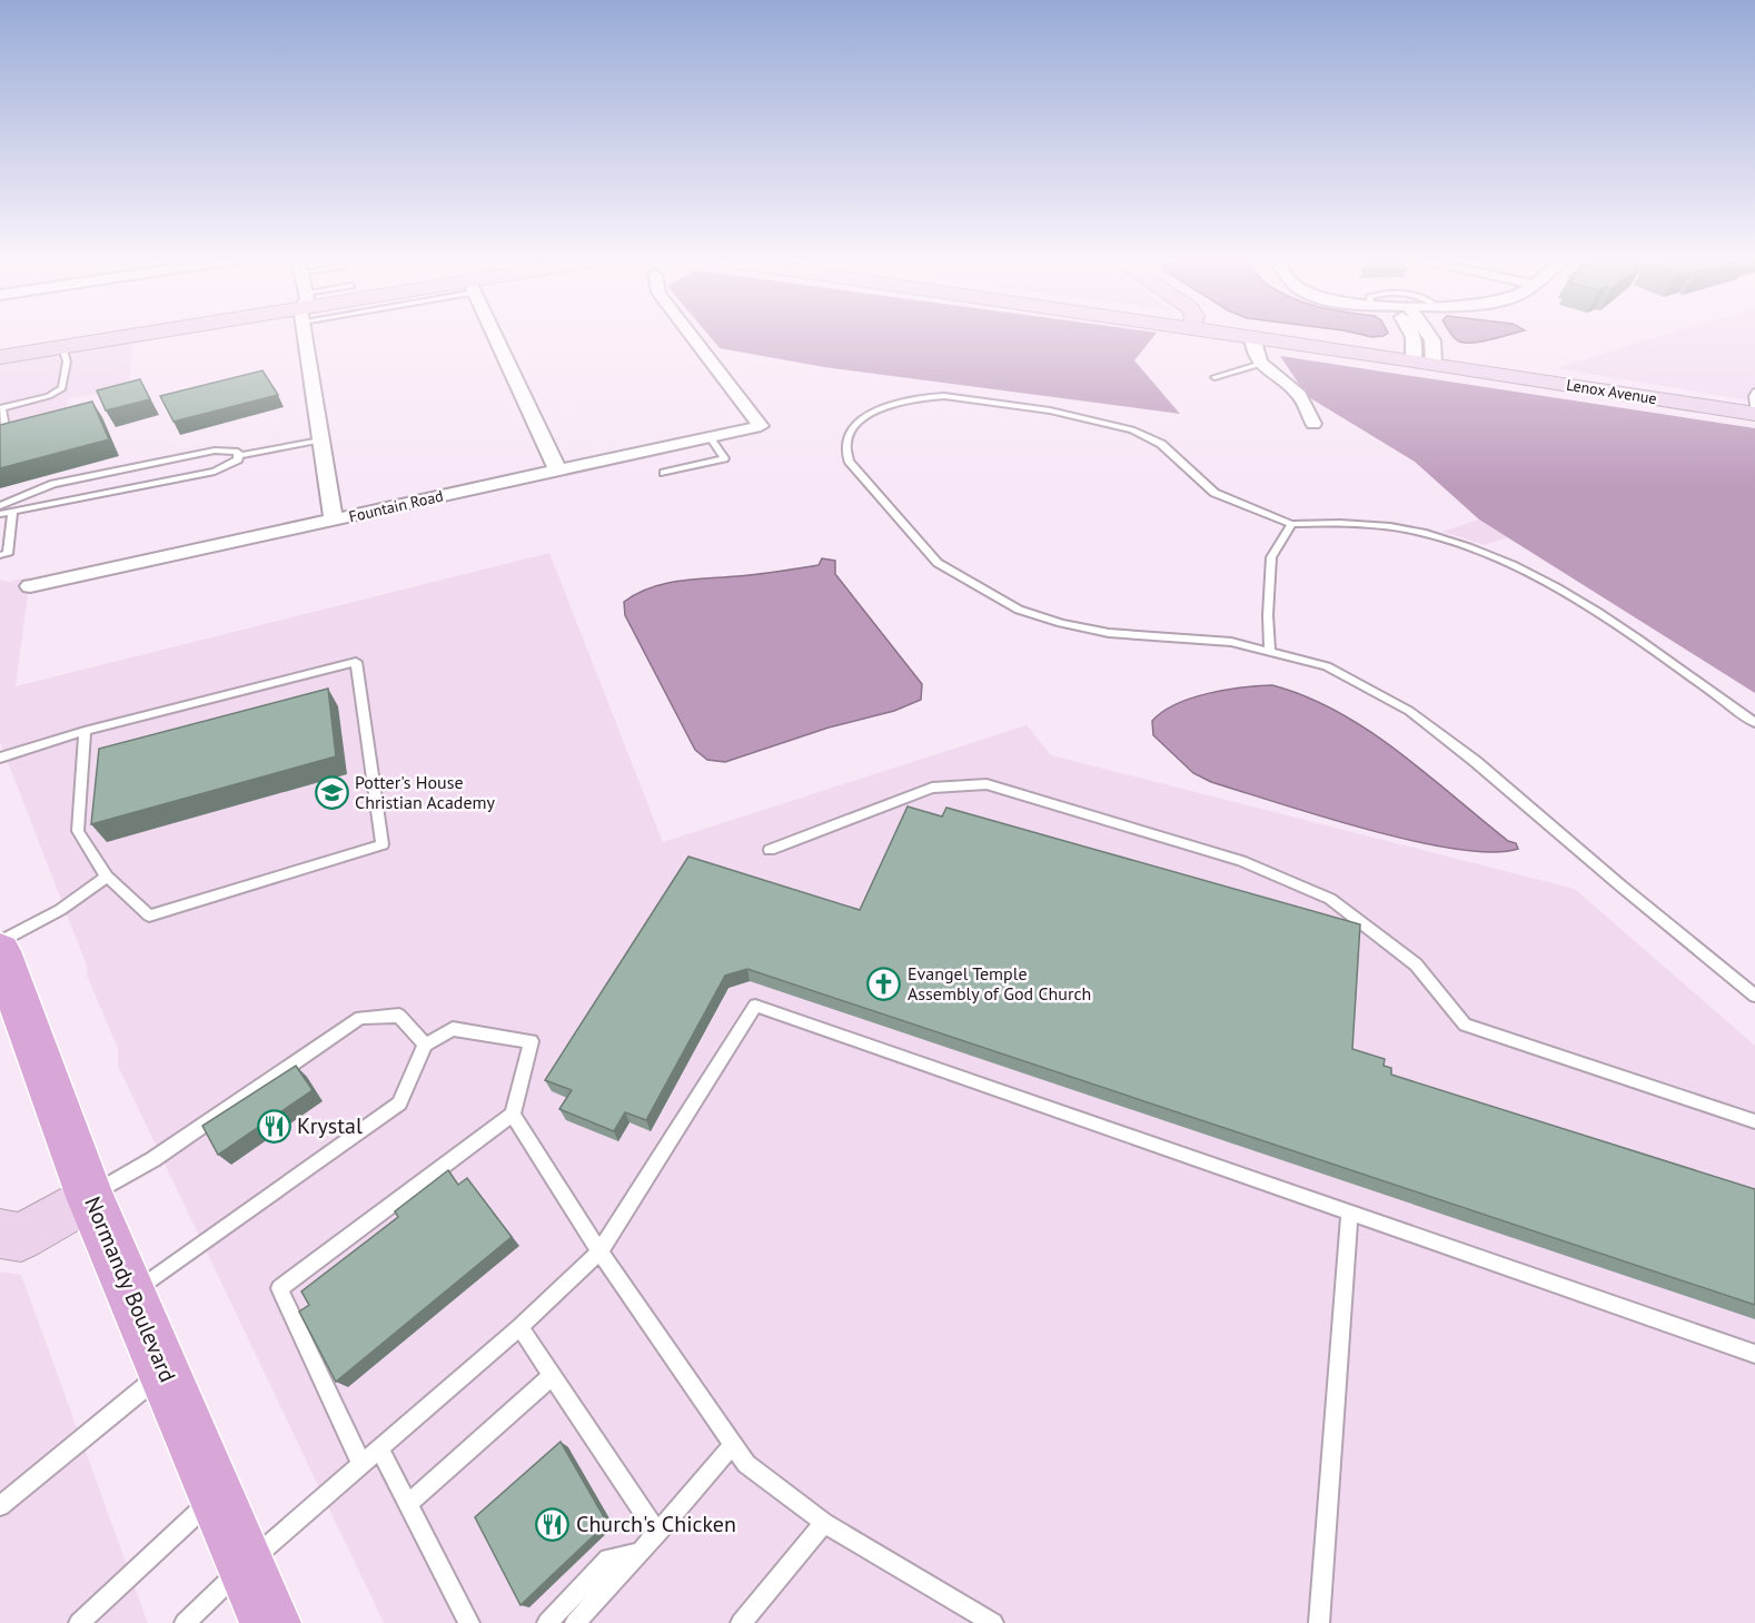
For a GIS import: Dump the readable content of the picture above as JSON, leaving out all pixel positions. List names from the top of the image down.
{
  "streets": {
    "main road": ["Lenox Avenue", "Normandy Boulevard"],
    "street": ["Fountain Road"]
  },
  "places": {
    "school or university": ["Potter's House Christian Academy"],
    "church": ["Evangel Temple Assembly of God Church"],
    "restaurant": ["Krystal", "Church's Chicken"]
  }
}
